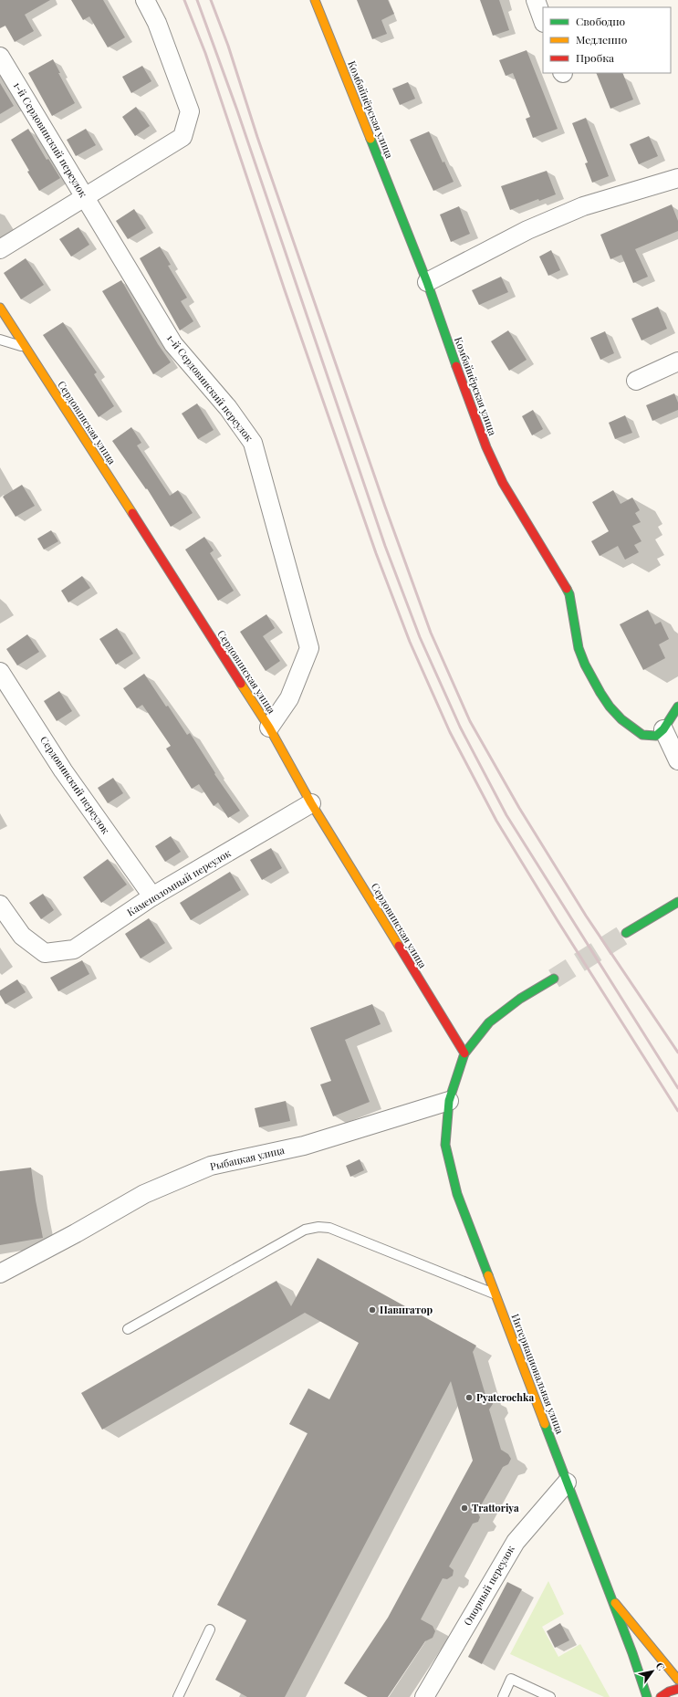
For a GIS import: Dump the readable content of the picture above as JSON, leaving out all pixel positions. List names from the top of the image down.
{
  "streets": {
    "street": [
      "Комбайнёрская улица",
      "1-й Сердовинский переулок",
      "Сердовинская улица",
      "Сердовинский переулок",
      "Каменоломный переулок",
      "Рыбацкая улица",
      "Интернациональная улица",
      "Опорный переулок"
    ]
  },
  "crossings": [
    ["1-й Сердовинский переулок", "Сердовинская улица"],
    ["Сердовинская улица", "Каменоломный переулок"],
    ["Сердовинская улица", "Интернациональная улица"],
    ["Сердовинский переулок", "Каменоломный переулок"],
    ["Рыбацкая улица", "Интернациональная улица"],
    ["Интернациональная улица", "Опорный переулок"]
  ],
  "places": ["Навигатор", "Pyaterochka", "Trattoriya"],
  "legend": ["Свободно", "Медленно", "Пробка"],
  "north": "top right"
}
